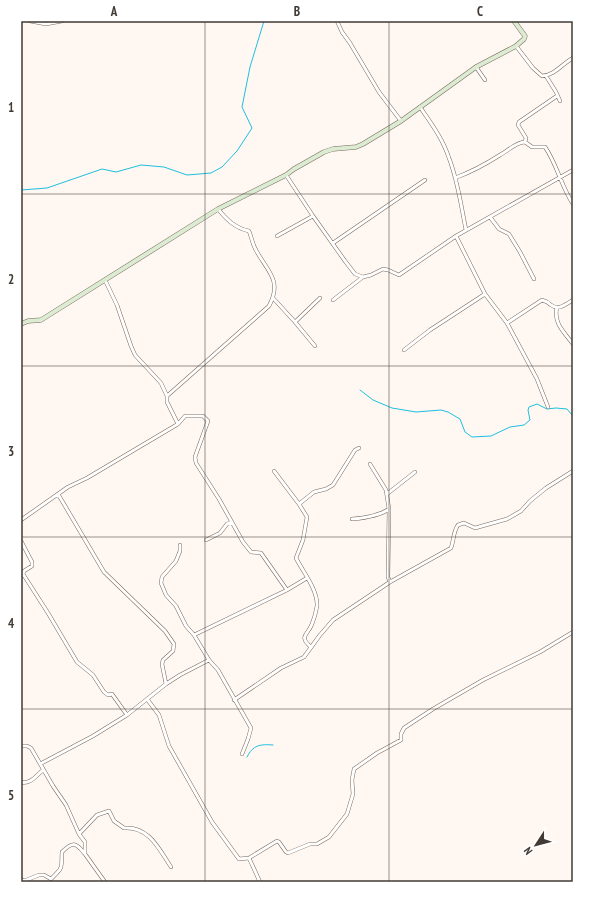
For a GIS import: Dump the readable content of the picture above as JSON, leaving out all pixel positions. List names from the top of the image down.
{
  "north": "bottom left",
  "grid": {
    "columns": ["A", "B", "C"],
    "rows": [
      "1",
      "2",
      "3",
      "4",
      "5"
    ]
  }
}
